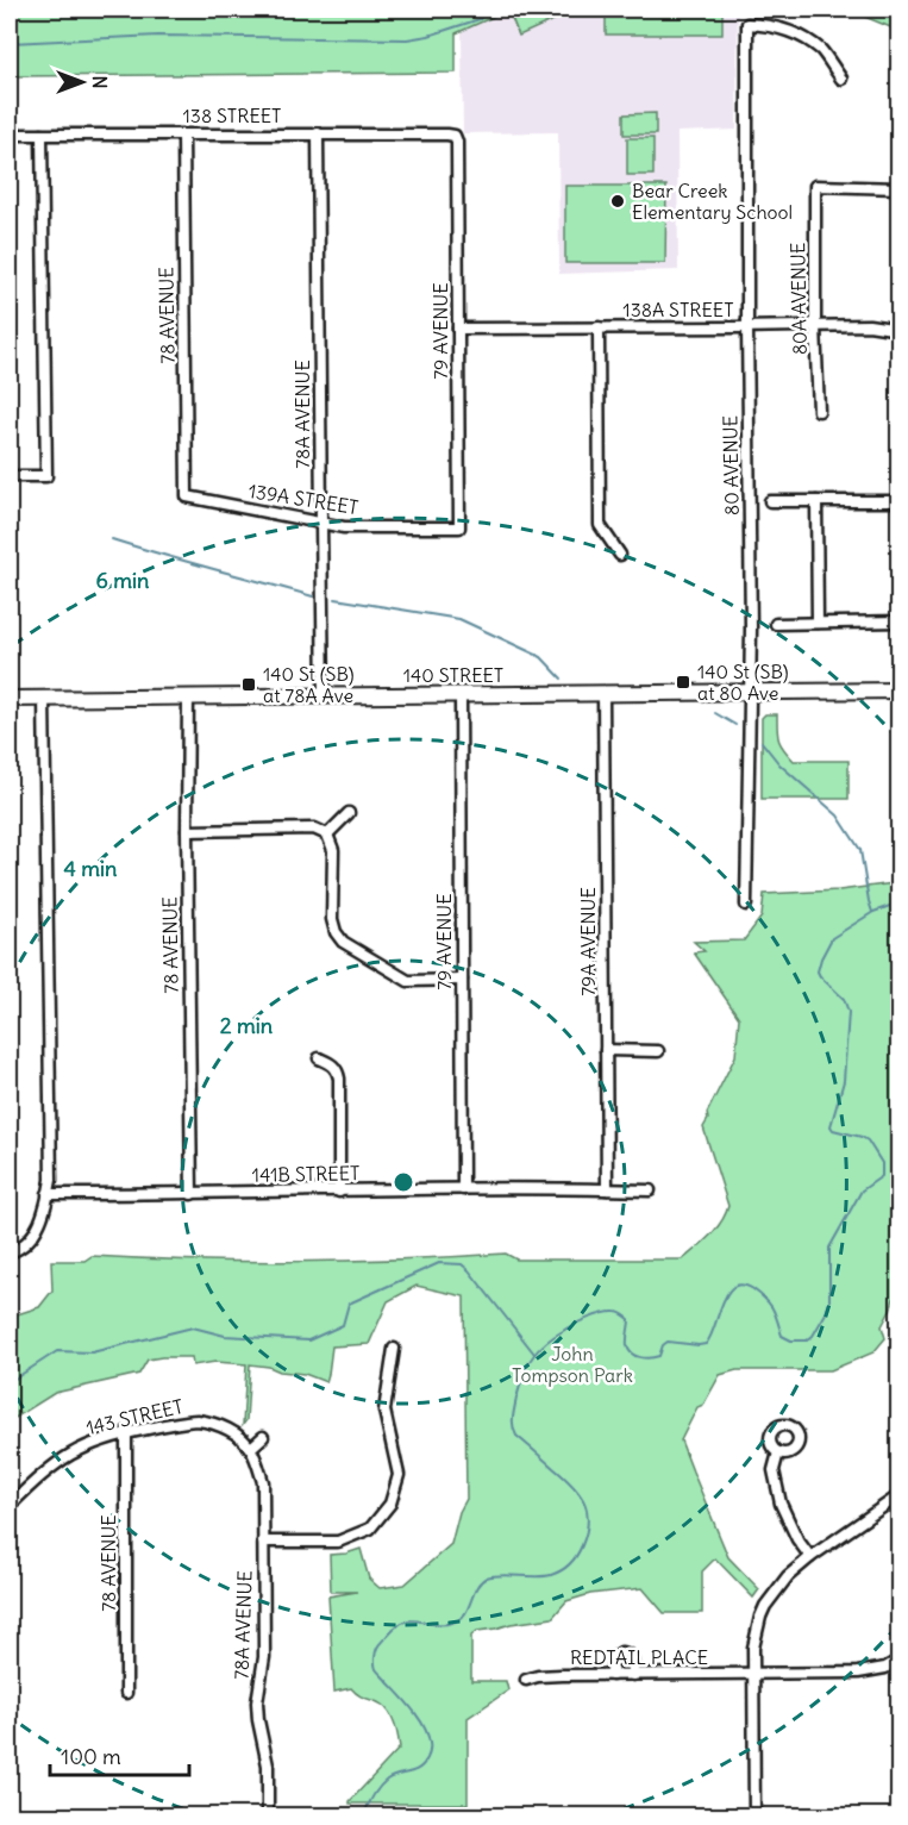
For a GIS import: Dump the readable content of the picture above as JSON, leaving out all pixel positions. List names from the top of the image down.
{
  "streets": {
    "main road": ["140 STREET"],
    "street": [
      "138 STREET",
      "80A AVENUE",
      "138A STREET",
      "78 AVENUE",
      "79 AVENUE",
      "78A AVENUE",
      "80 AVENUE",
      "139A STREET",
      "79A AVENUE",
      "141B STREET",
      "143 STREET",
      "REDTAIL PLACE"
    ]
  },
  "crossings": [
    ["138 STREET", "78 AVENUE"],
    ["138 STREET", "79 AVENUE"],
    ["138 STREET", "78A AVENUE"],
    ["80A AVENUE", "138A STREET"],
    ["138A STREET", "79 AVENUE"],
    ["138A STREET", "80 AVENUE"],
    ["78 AVENUE", "139A STREET"],
    ["78 AVENUE", "140 STREET"],
    ["78 AVENUE", "141B STREET"],
    ["78 AVENUE", "143 STREET"],
    ["79 AVENUE", "139A STREET"],
    ["79 AVENUE", "140 STREET"],
    ["79 AVENUE", "141B STREET"],
    ["78A AVENUE", "139A STREET"],
    ["78A AVENUE", "140 STREET"],
    ["78A AVENUE", "143 STREET"],
    ["80 AVENUE", "140 STREET"],
    ["140 STREET", "79A AVENUE"],
    ["79A AVENUE", "141B STREET"]
  ],
  "parks": ["John Tompson Park"],
  "places": {
    "other": ["Bear Creek Elementary School"],
    "transit": ["140 St (SB) at 80 Ave", "140 St (SB) at 78A Ave"]
  },
  "scale_bar": "100 m",
  "north": "right",
  "rings": ["6 min", "4 min", "2 min"]
}
